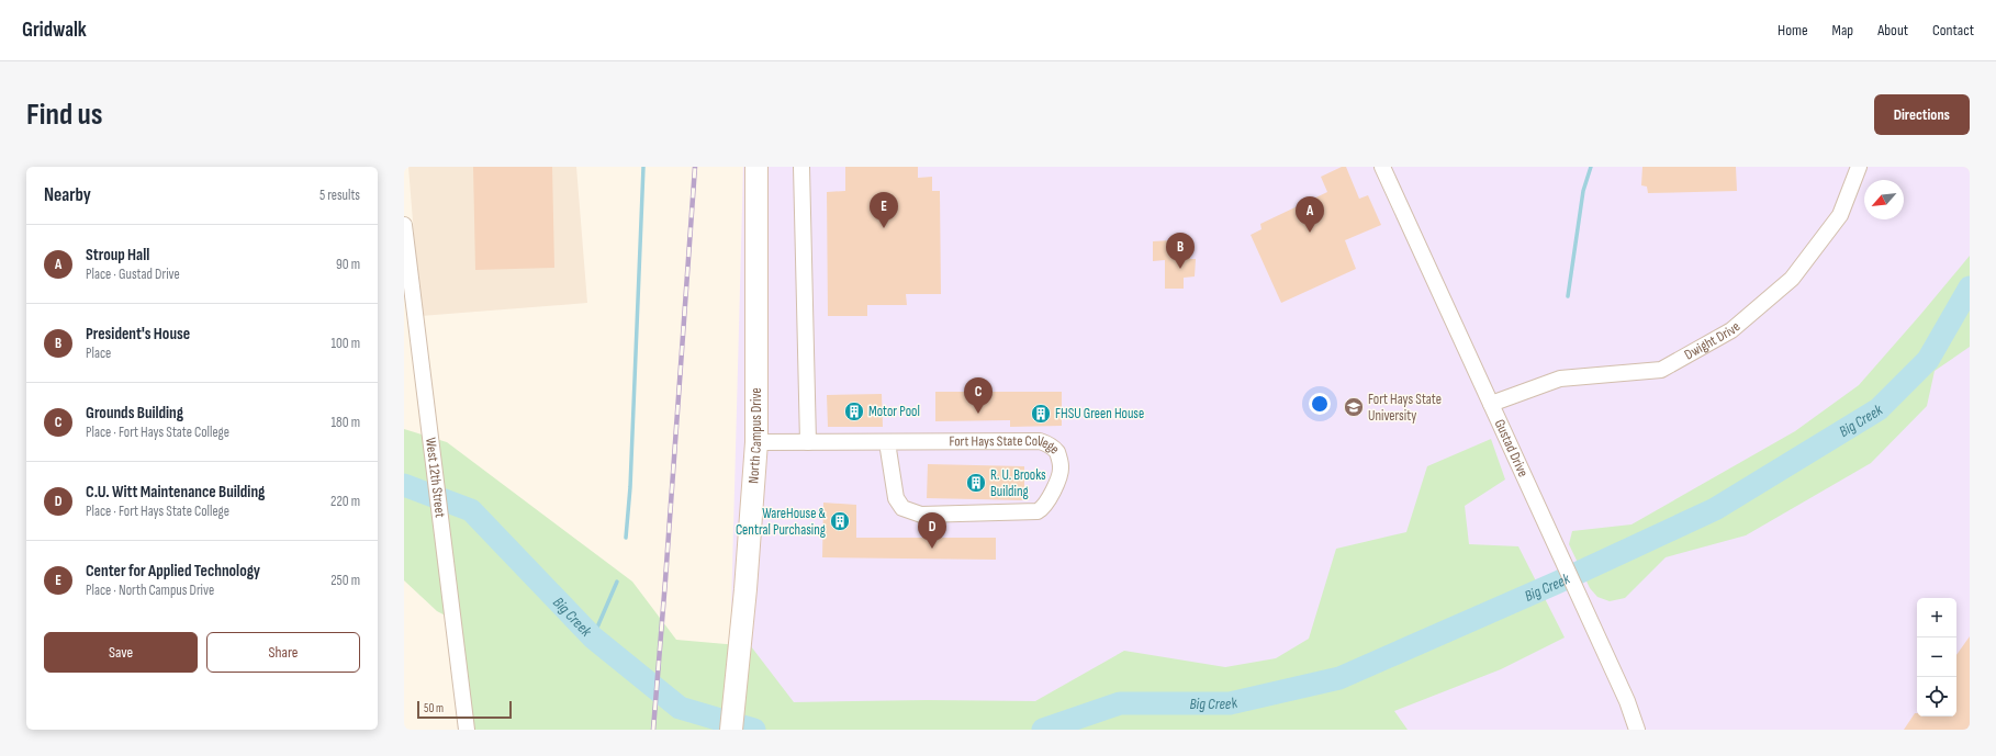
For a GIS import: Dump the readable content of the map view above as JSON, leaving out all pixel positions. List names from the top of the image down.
{
  "streets": {
    "main road": ["North Campus Drive"],
    "street": [
      "Dwight Drive",
      "Gustad Drive",
      "Fort Hays State College",
      "West 12th Street"
    ]
  },
  "crossings": [
    ["Dwight Drive", "Gustad Drive"],
    ["North Campus Drive", "Fort Hays State College"]
  ],
  "water": ["Big Creek"],
  "places": {
    "school or university": ["Fort Hays State University"],
    "building": [
      "Motor Pool",
      "FHSU Green House",
      "R. U. Brooks Building",
      "WareHouse & Central Purchasing"
    ]
  },
  "scale_bar": "50 m",
  "north": "bottom left",
  "page": {
    "header": "Gridwalk",
    "nav": [
      "Home",
      "Map",
      "About",
      "Contact"
    ],
    "buttons": [
      "Directions",
      ["Save", "Share"]
    ],
    "title": "Find us",
    "heading": ["Nearby", "5 results"],
    "pins": [
      "E",
      "A",
      "B",
      "C",
      "D"
    ],
    "list": [
      {
        "mark": "A",
        "name": "Stroup Hall",
        "note": "Place · Gustad Drive",
        "value": "90 m"
      },
      {
        "mark": "B",
        "name": "President's House",
        "note": "Place",
        "value": "100 m"
      },
      {
        "mark": "C",
        "name": "Grounds Building",
        "note": "Place · Fort Hays State College",
        "value": "180 m"
      },
      {
        "mark": "D",
        "name": "C.U. Witt Maintenance Building",
        "note": "Place · Fort Hays State College",
        "value": "220 m"
      },
      {
        "mark": "E",
        "name": "Center for Applied Technology",
        "note": "Place · North Campus Drive",
        "value": "250 m"
      }
    ],
    "map_buttons": ["+", "−"],
    "scale": "50 m"
  }
}
